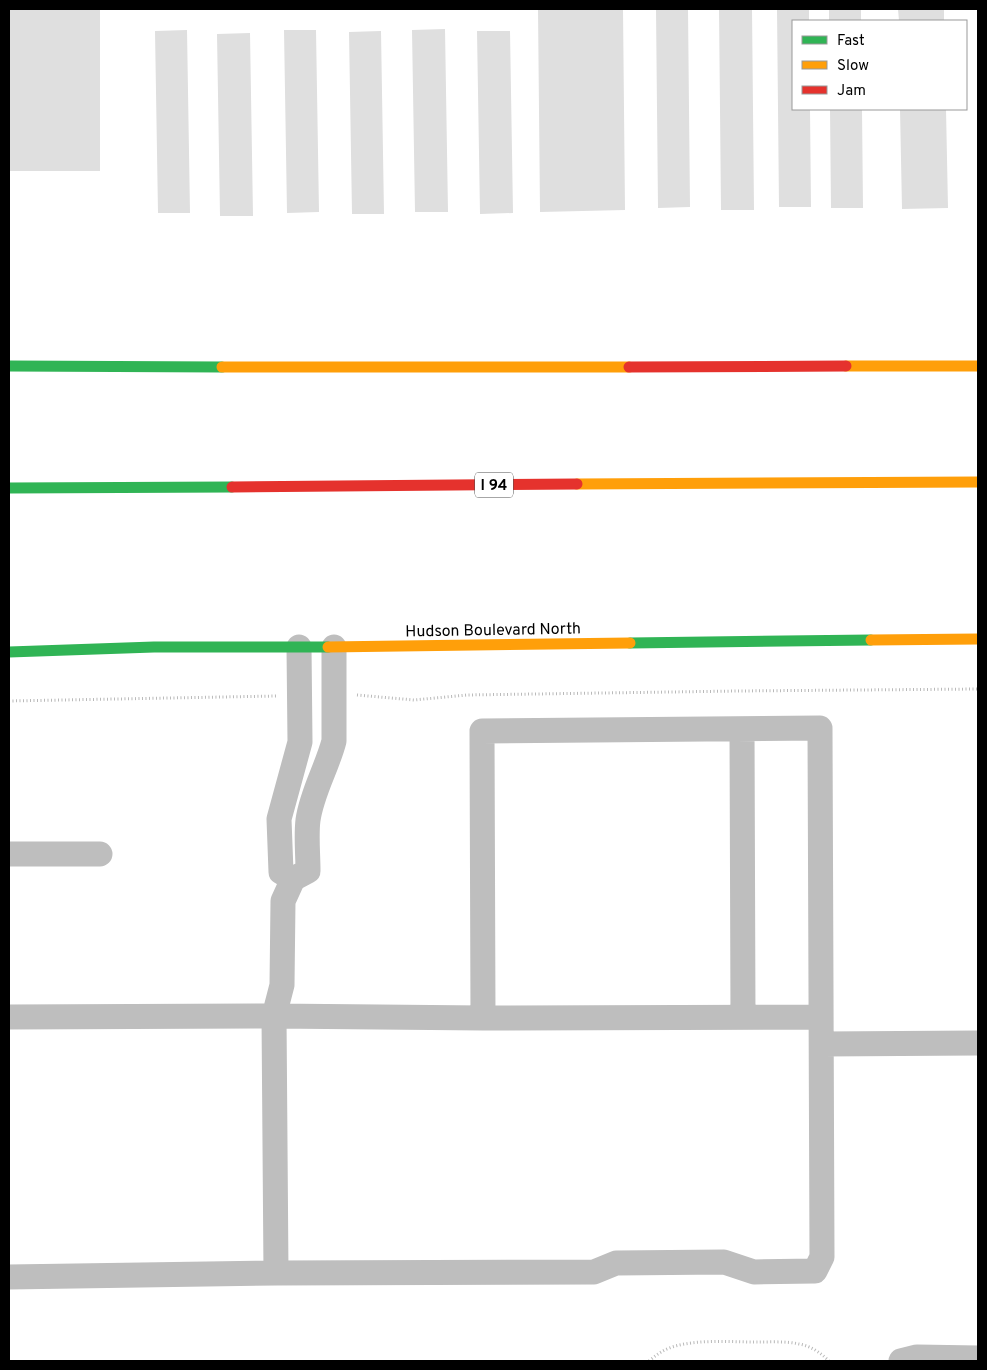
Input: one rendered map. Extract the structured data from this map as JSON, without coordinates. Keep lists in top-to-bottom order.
{
  "streets": {
    "main road": ["I 94", "Hudson Boulevard North"]
  },
  "legend": ["Fast", "Slow", "Jam"]
}
